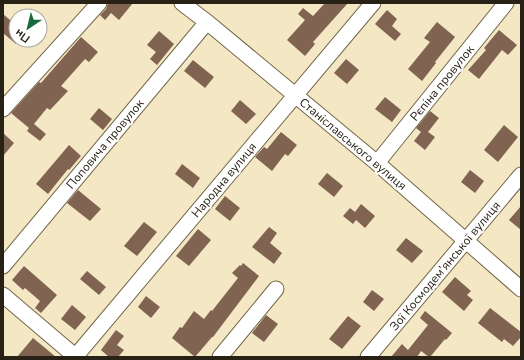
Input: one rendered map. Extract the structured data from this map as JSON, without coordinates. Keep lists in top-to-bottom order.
{
  "streets": {
    "street": [
      "Рєпіна провулок",
      "Поповича провулок",
      "Станіславського вулиця",
      "Народна вулиця",
      "Зої Космодем’янської вулиця"
    ]
  },
  "crossings": [
    ["Рєпіна провулок", "Станіславського вулиця"],
    ["Поповича провулок", "Станіславського вулиця"],
    ["Станіславського вулиця", "Народна вулиця"],
    ["Станіславського вулиця", "Зої Космодем’янської вулиця"]
  ],
  "north": "bottom left"
}
